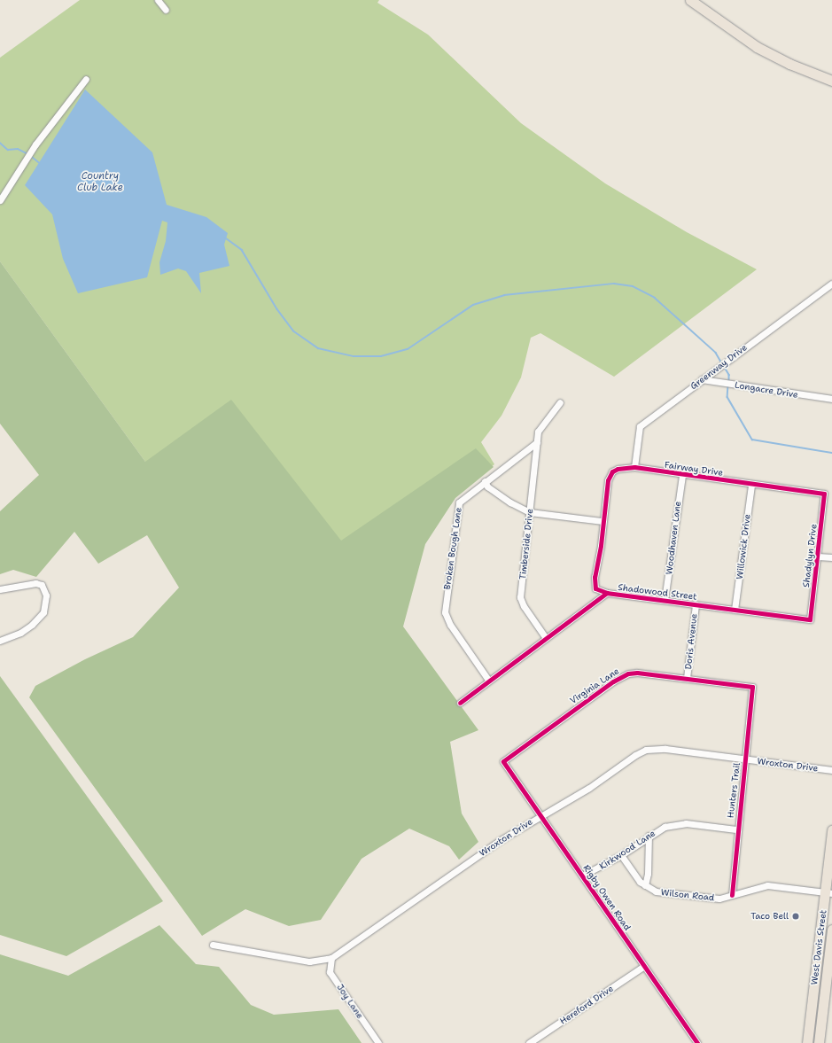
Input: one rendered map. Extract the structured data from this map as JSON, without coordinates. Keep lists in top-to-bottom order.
{
  "streets": {
    "main road": ["West Davis Street"],
    "street": [
      "Greenway Drive",
      "Longacre Drive",
      "Fairway Drive",
      "Woodhaven Lane",
      "Timberside Drive",
      "Willowick Drive",
      "Broken Bough Lane",
      "Shadylyn Drive",
      "Shadowood Street",
      "Doris Avenue",
      "Virginia Lane",
      "Wroxton Drive",
      "Hunters Trail",
      "Kirkwood Lane",
      "Wilson Road",
      "Rigby Owen Road",
      "Joy Lane",
      "Hereford Drive"
    ]
  },
  "crossings": [
    ["Greenway Drive", "Longacre Drive"],
    ["Greenway Drive", "Fairway Drive"],
    ["Fairway Drive", "Woodhaven Lane"],
    ["Fairway Drive", "Willowick Drive"],
    ["Fairway Drive", "Shadylyn Drive"],
    ["Woodhaven Lane", "Shadowood Street"],
    ["Timberside Drive", "Broken Bough Lane"],
    ["Timberside Drive", "Shadowood Street"],
    ["Willowick Drive", "Shadowood Street"],
    ["Broken Bough Lane", "Shadowood Street"],
    ["Shadylyn Drive", "Shadowood Street"],
    ["Shadowood Street", "Doris Avenue"],
    ["Doris Avenue", "Virginia Lane"],
    ["Virginia Lane", "Hunters Trail"],
    ["Virginia Lane", "Rigby Owen Road"],
    ["Wroxton Drive", "Hunters Trail"],
    ["Wroxton Drive", "Rigby Owen Road"],
    ["Wroxton Drive", "Joy Lane"],
    ["Hunters Trail", "Kirkwood Lane"],
    ["Hunters Trail", "Wilson Road"],
    ["Kirkwood Lane", "Wilson Road"],
    ["Kirkwood Lane", "Rigby Owen Road"],
    ["Wilson Road", "West Davis Street"],
    ["Rigby Owen Road", "Hereford Drive"]
  ],
  "water": ["Country Club Lake"],
  "places": ["Taco Bell"]
}
